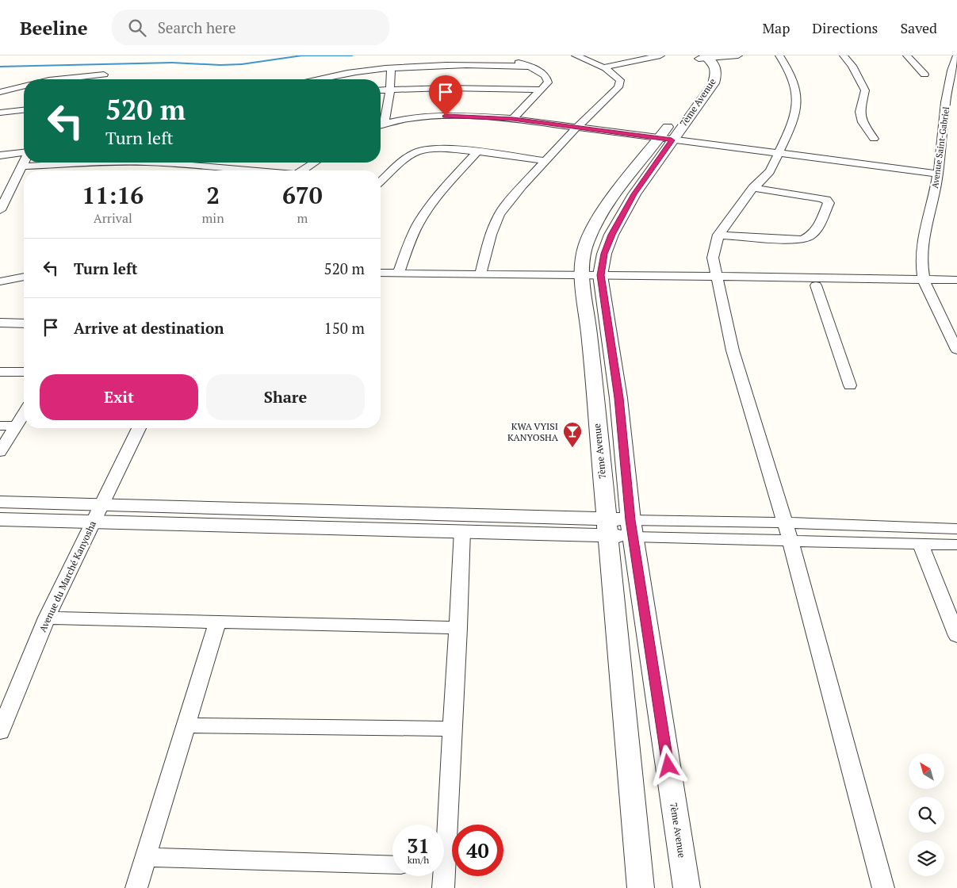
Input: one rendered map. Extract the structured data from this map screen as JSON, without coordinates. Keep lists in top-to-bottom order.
{
  "streets": {
    "street": ["7ème Avenue", "Avenue Saint-Gabriel", "Avenue du Marché Kanyosha"]
  },
  "places": {
    "bar": ["KWA VYISI KANYOSHA"]
  },
  "north": "top left",
  "page": {
    "header": "Beeline",
    "search": "Search here",
    "nav": ["Map", "Directions", "Saved"],
    "turn": ["520 m", "Turn left"],
    "eta": [
      "11:16",
      "Arrival",
      "2",
      "min",
      "670",
      "m"
    ],
    "list": [
      {
        "name": "Turn left",
        "value": "520 m"
      },
      {
        "name": "Arrive at destination",
        "value": "150 m"
      }
    ],
    "buttons": ["Exit", "Share"],
    "speed": "31 km/h",
    "limit": "40"
  }
}
